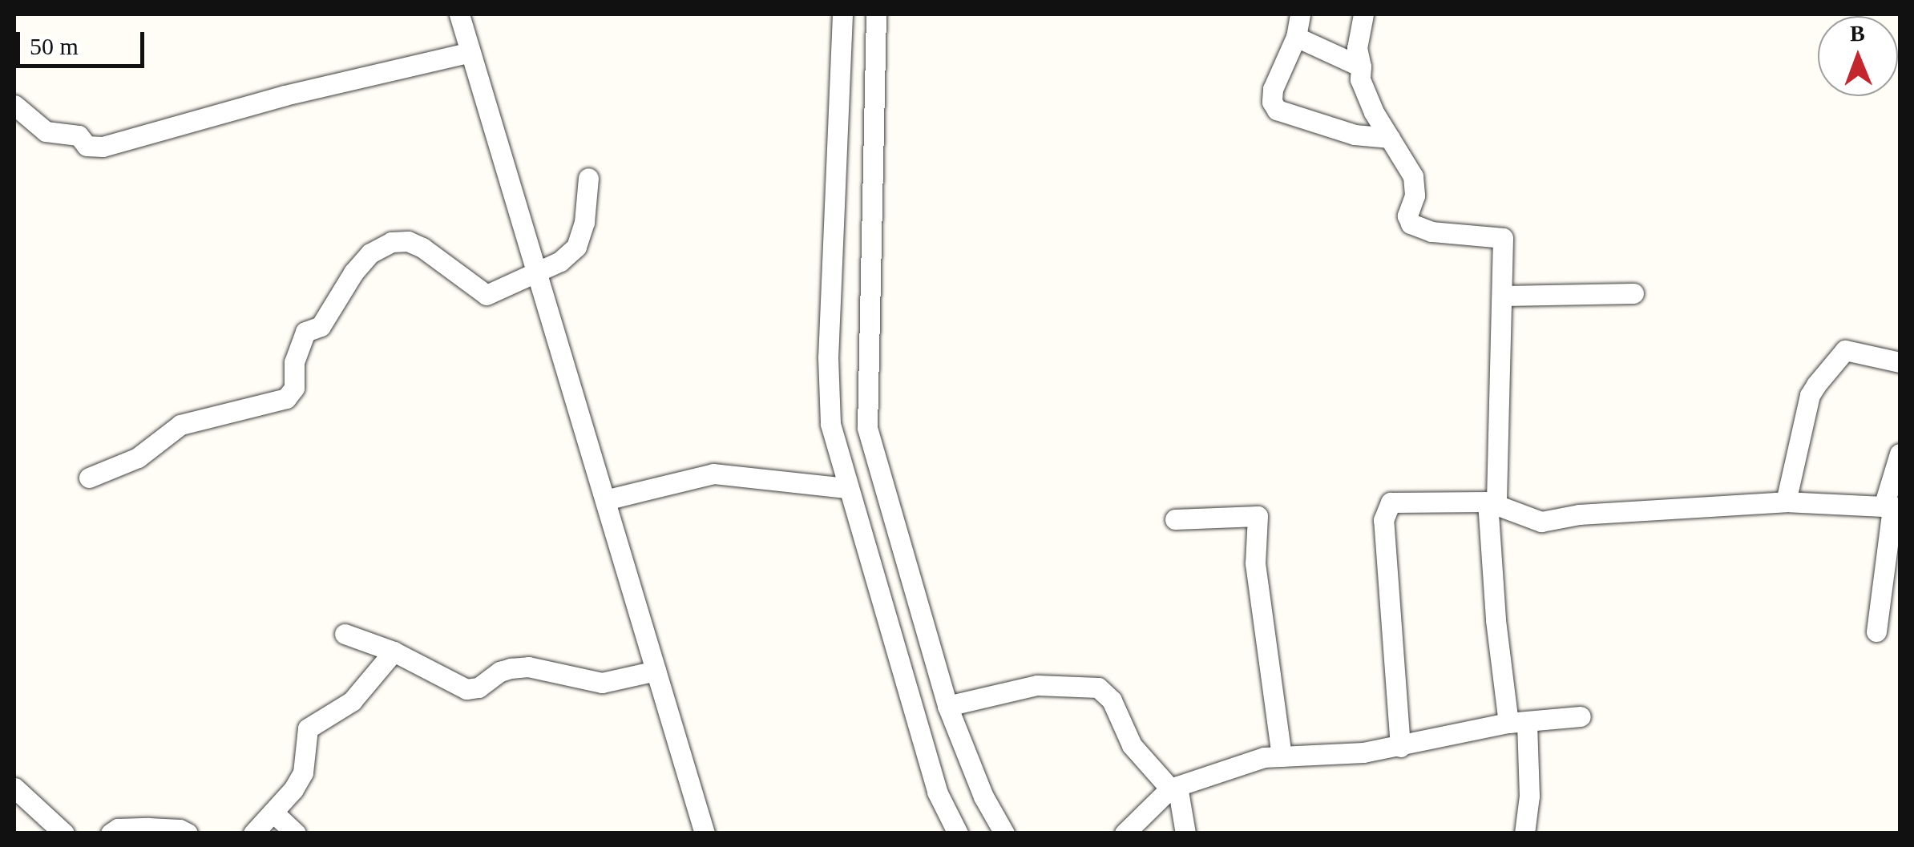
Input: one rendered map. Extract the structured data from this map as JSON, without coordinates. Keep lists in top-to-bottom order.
{
  "scale_bar": "50 m",
  "north": "top"
}
